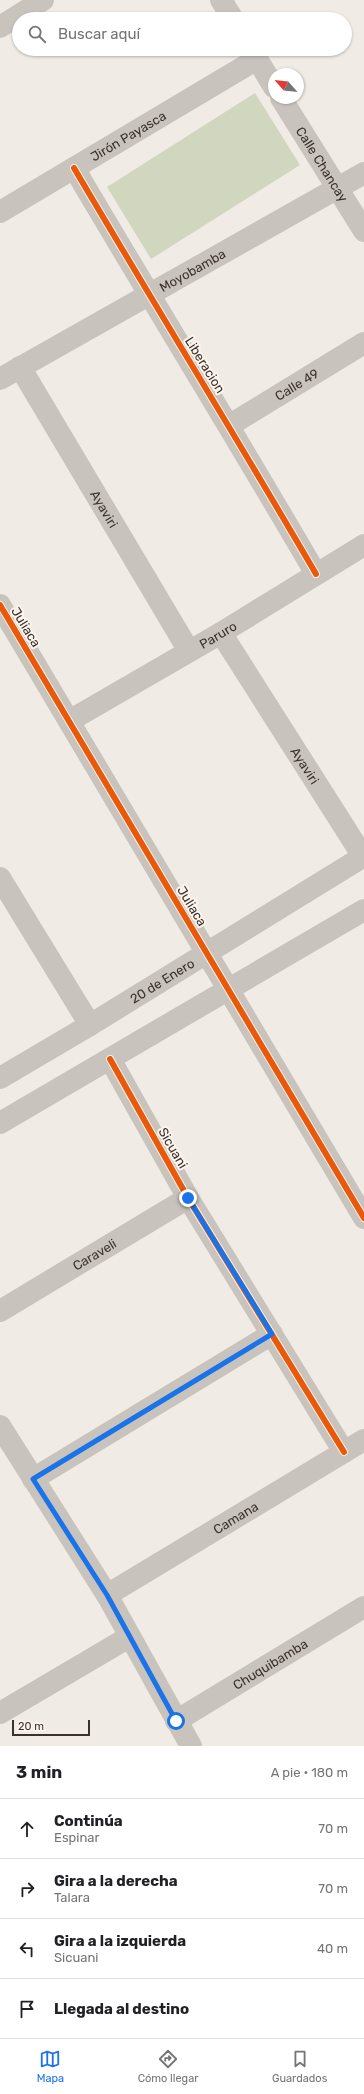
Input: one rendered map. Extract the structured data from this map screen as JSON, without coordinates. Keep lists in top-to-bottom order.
{
  "streets": {
    "street": [
      "Jirón Payasca",
      "Calle Chancay",
      "Moyobamba",
      "Liberacion",
      "Calle 49",
      "Ayaviri",
      "Juliaca",
      "Paruro",
      "20 de Enero",
      "Sicuani",
      "Caraveli",
      "Camana",
      "Chuquibamba"
    ]
  },
  "crossings": [
    ["Jirón Payasca", "Liberacion"],
    ["Calle Chancay", "Moyobamba"],
    ["Moyobamba", "Liberacion"],
    ["Moyobamba", "Ayaviri"],
    ["Liberacion", "Calle 49"],
    ["Liberacion", "Paruro"],
    ["Ayaviri", "Paruro"],
    ["Ayaviri", "20 de Enero"],
    ["Juliaca", "Paruro"],
    ["Juliaca", "20 de Enero"],
    ["Sicuani", "Caraveli"],
    ["Sicuani", "Camana"]
  ],
  "scale_bar": "20 m",
  "north": "top left",
  "page": {
    "search": "Buscar aquí",
    "scale": "20 m",
    "heading": ["3 min", "A pie · 180 m"],
    "list": [
      ["Continúa", "Espinar", "70 m"],
      ["Gira a la derecha", "Talara", "70 m"],
      ["Gira a la izquierda", "Sicuani", "40 m"],
      "Llegada al destino"
    ],
    "nav": ["Mapa", "Cómo llegar", "Guardados"]
  }
}
